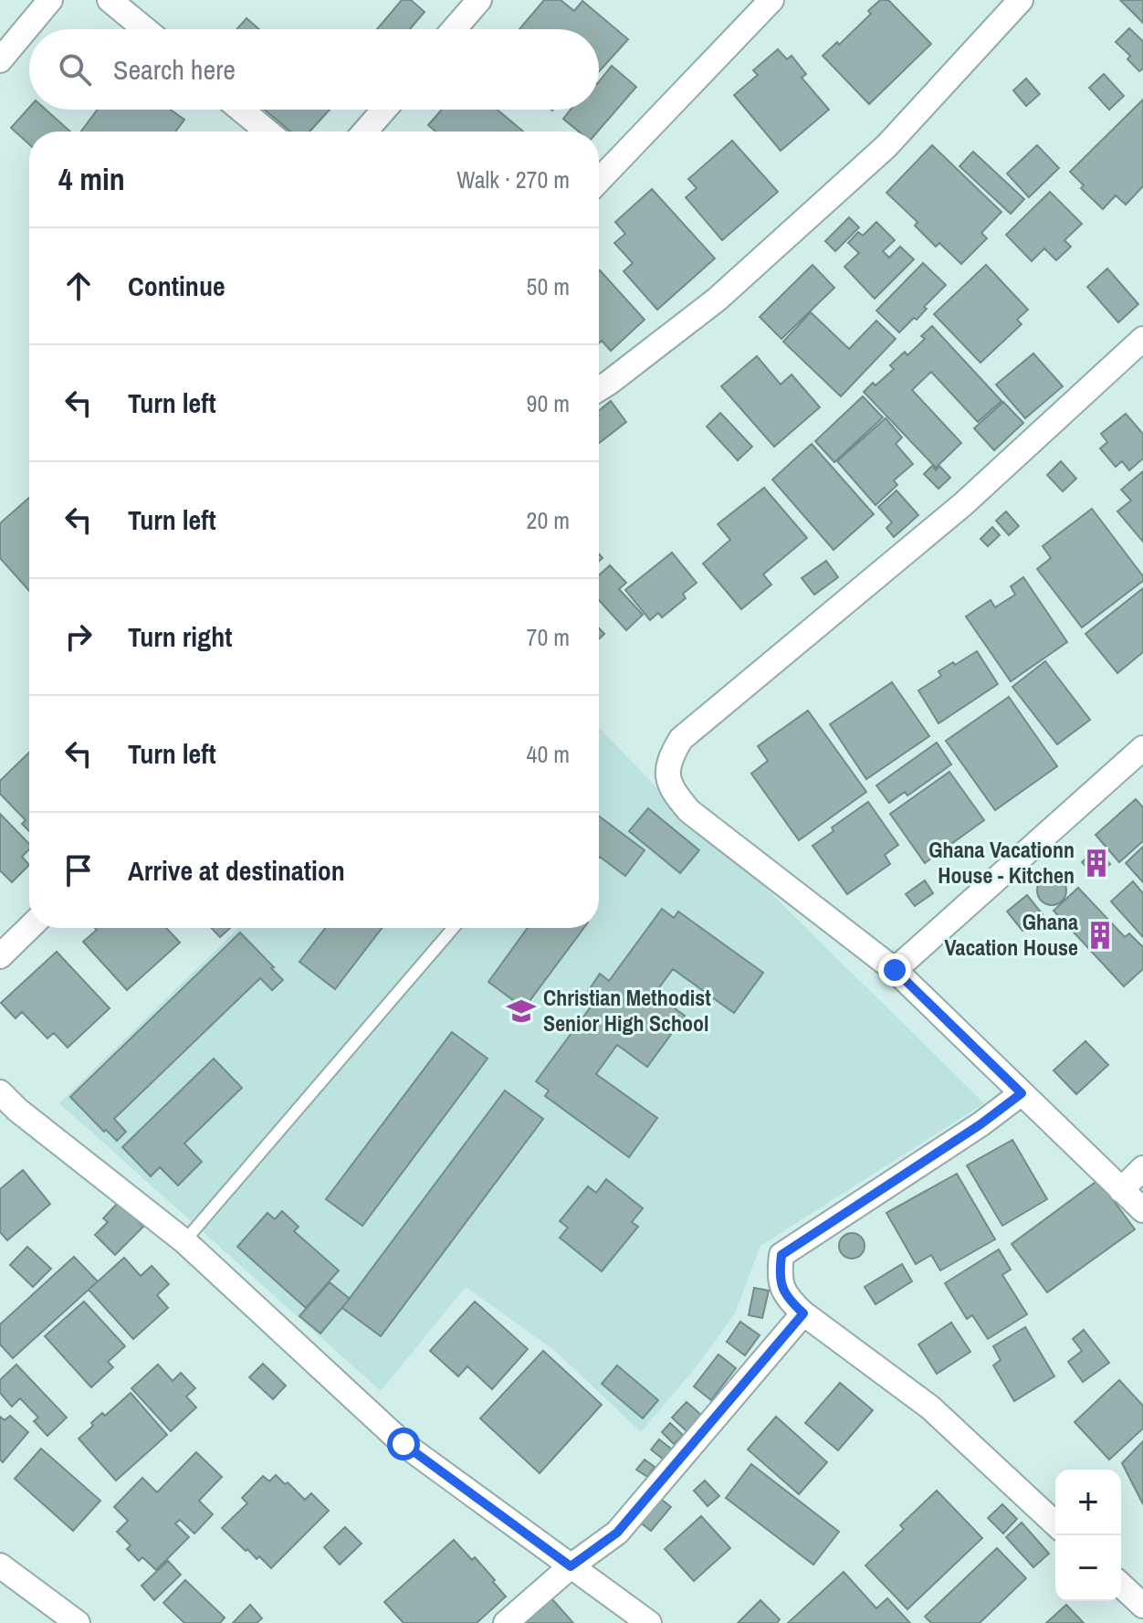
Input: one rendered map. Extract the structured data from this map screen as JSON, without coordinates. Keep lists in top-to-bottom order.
{
  "places": {
    "building": ["Ghana Vacationn House - Kitchen", "Ghana Vacation House"],
    "school or university": ["Christian Methodist Senior High School"]
  },
  "page": {
    "search": "Search here",
    "heading": ["4 min", "Walk · 270 m"],
    "list": [
      ["Continue", "50 m"],
      ["Turn left", "90 m"],
      ["Turn left", "20 m"],
      ["Turn right", "70 m"],
      ["Turn left", "40 m"],
      "Arrive at destination"
    ],
    "map_buttons": ["+", "−"]
  }
}
